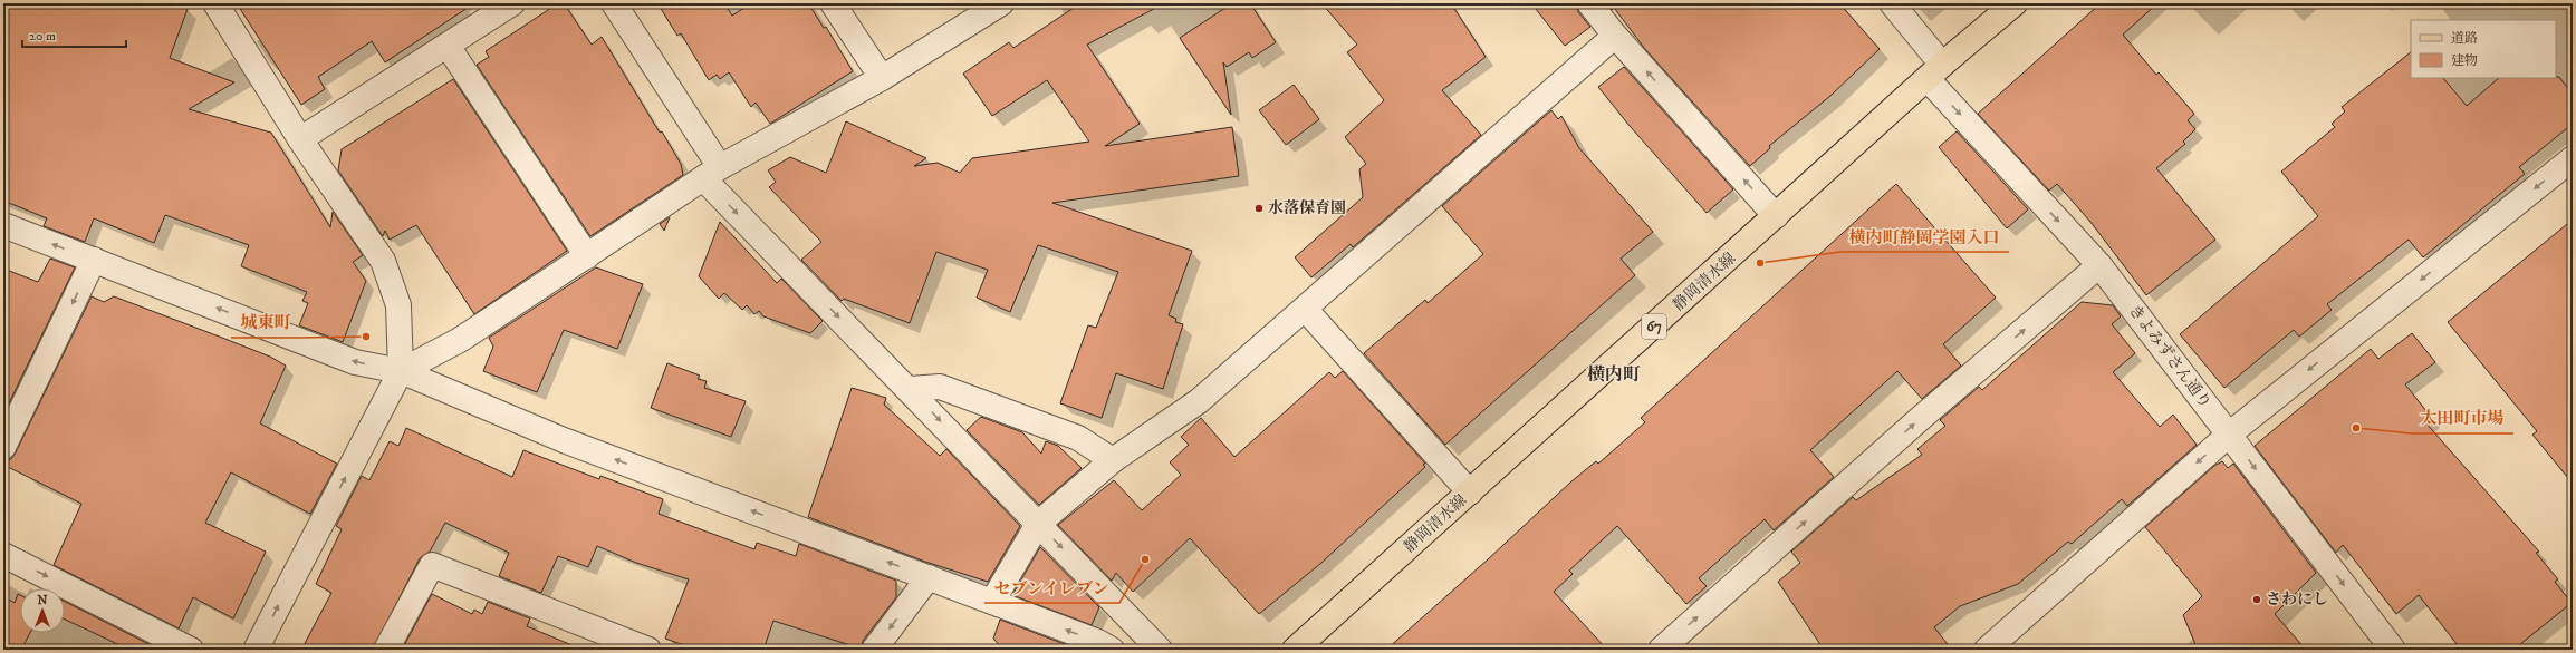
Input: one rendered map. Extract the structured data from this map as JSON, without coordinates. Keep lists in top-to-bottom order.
{
  "streets": {
    "main road": ["静岡清水線", "67"],
    "street": ["きよみずさん通り"]
  },
  "crossings": [
    ["静岡清水線", "きよみずさん通り"]
  ],
  "one_way": ["きよみずさん通り"],
  "districts": ["横内町"],
  "places": [
    "水落保育園",
    "横内町静岡学園入口",
    "城東町",
    "太田町市場",
    "セブンイレブン",
    "さわにし"
  ],
  "legend": ["道路", "建物"],
  "scale_bar": "20 m",
  "north": "top"
}
